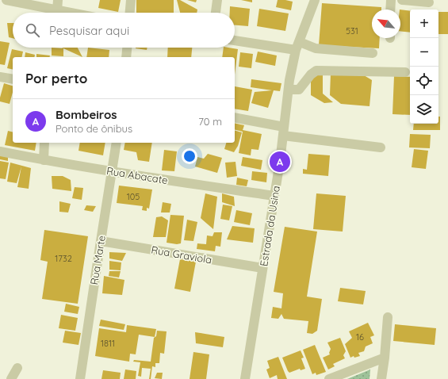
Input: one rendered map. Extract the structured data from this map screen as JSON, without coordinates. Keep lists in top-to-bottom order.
{
  "streets": {
    "street": [
      "Rua Abacate",
      "Estrada da Usina",
      "Rua Graviola",
      "Rua Marte"
    ]
  },
  "crossings": [
    ["Rua Abacate", "Estrada da Usina"],
    ["Rua Abacate", "Rua Marte"],
    ["Estrada da Usina", "Rua Graviola"],
    ["Rua Graviola", "Rua Marte"]
  ],
  "house_numbers": [
    "531",
    "105",
    "1732",
    "16",
    "1811"
  ],
  "north": "top left",
  "page": {
    "map_buttons": ["+", "−"],
    "search": "Pesquisar aqui",
    "heading": "Por perto",
    "list": [
      {
        "mark": "A",
        "name": "Bombeiros",
        "note": "Ponto de ônibus",
        "value": "70 m"
      }
    ],
    "pins": "A"
  }
}
